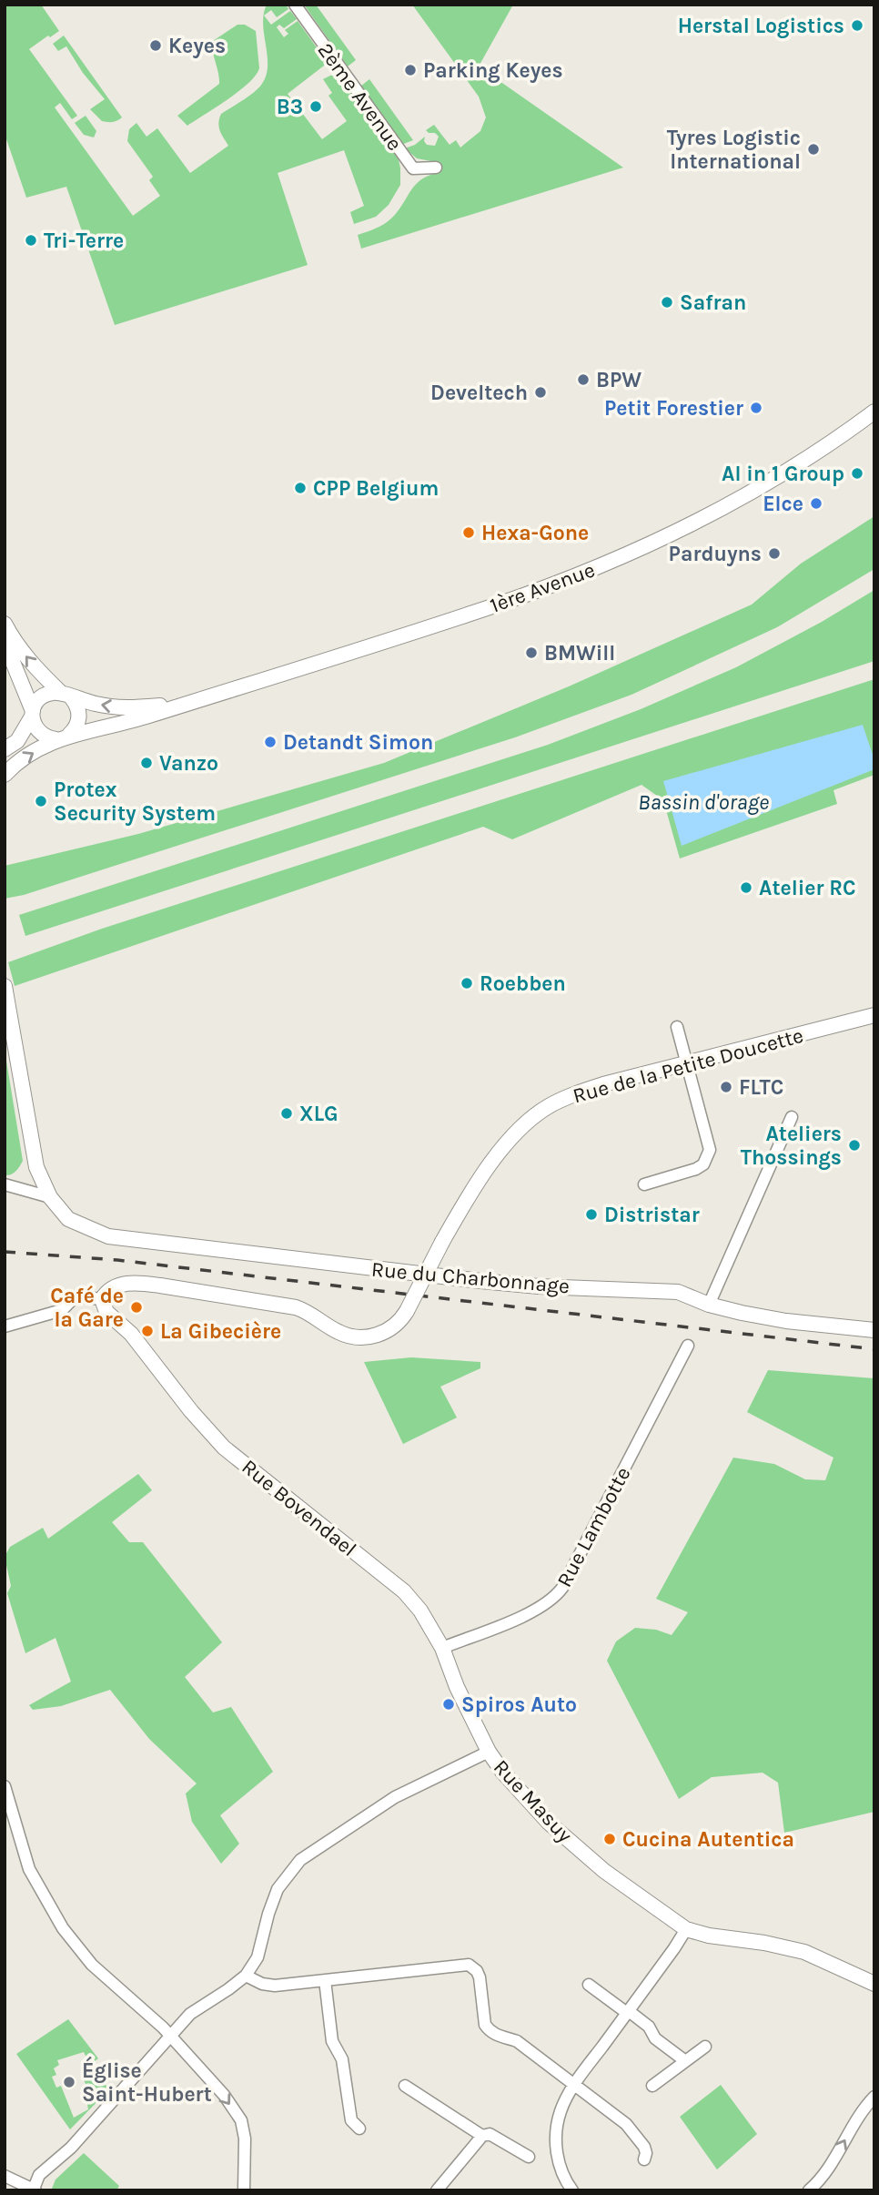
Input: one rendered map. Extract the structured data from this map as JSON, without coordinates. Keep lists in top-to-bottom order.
{
  "streets": {
    "street": [
      "2ème Avenue",
      "1ère Avenue",
      "Rue de la Petite Doucette",
      "Rue du Charbonnage",
      "Rue Bovendael",
      "Rue Lambotte",
      "Rue Masuy"
    ]
  },
  "crossings": [
    ["Rue de la Petite Doucette", "Rue Bovendael"],
    ["Rue Bovendael", "Rue Lambotte"],
    ["Rue Bovendael", "Rue Masuy"]
  ],
  "water": ["Bassin d'orage"],
  "places": [
    "Herstal Logistics",
    "Keyes",
    "Parking Keyes",
    "B3",
    "Tyres Logistic International",
    "Tri-Terre",
    "Safran",
    "BPW",
    "Develtech",
    "Petit Forestier",
    "Al in 1 Group",
    "CPP Belgium",
    "Elce",
    "Hexa-Gone",
    "Parduyns",
    "BMWill",
    "Detandt Simon",
    "Vanzo",
    "Protex Security System",
    "Atelier RC",
    "Roebben",
    "FLTC",
    "XLG",
    "Ateliers Thossings",
    "Distristar",
    "Café de la Gare",
    "La Gibecière",
    "Spiros Auto",
    "Cucina Autentica",
    "Église Saint-Hubert"
  ]
}
